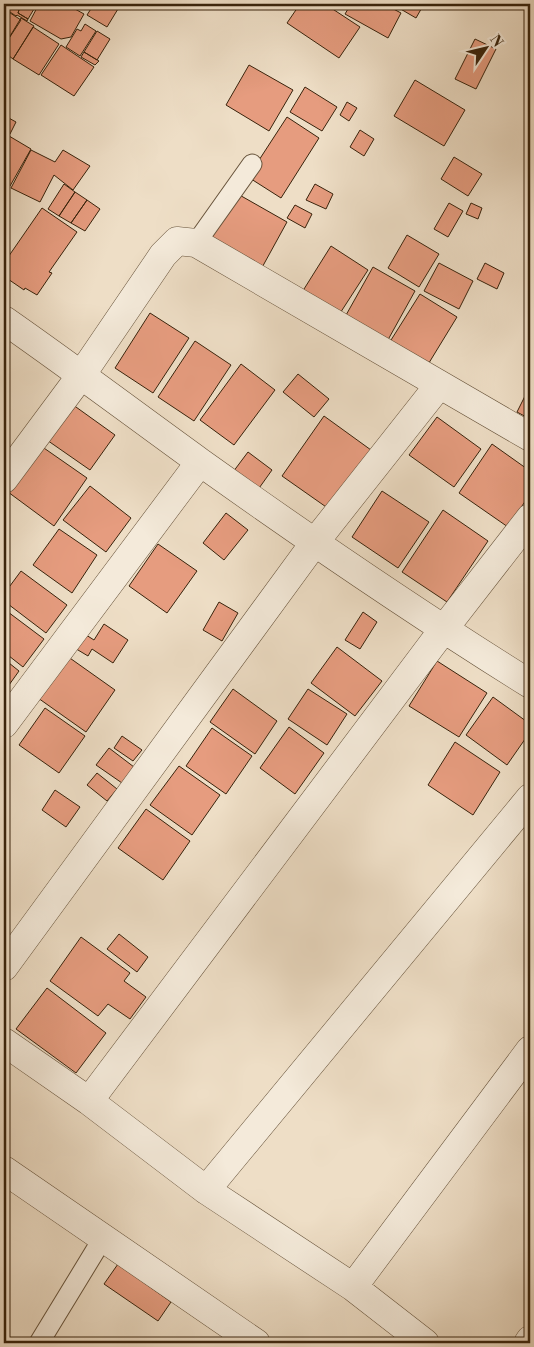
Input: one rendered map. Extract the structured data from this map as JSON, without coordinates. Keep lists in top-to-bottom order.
{
  "north": "top right"
}
